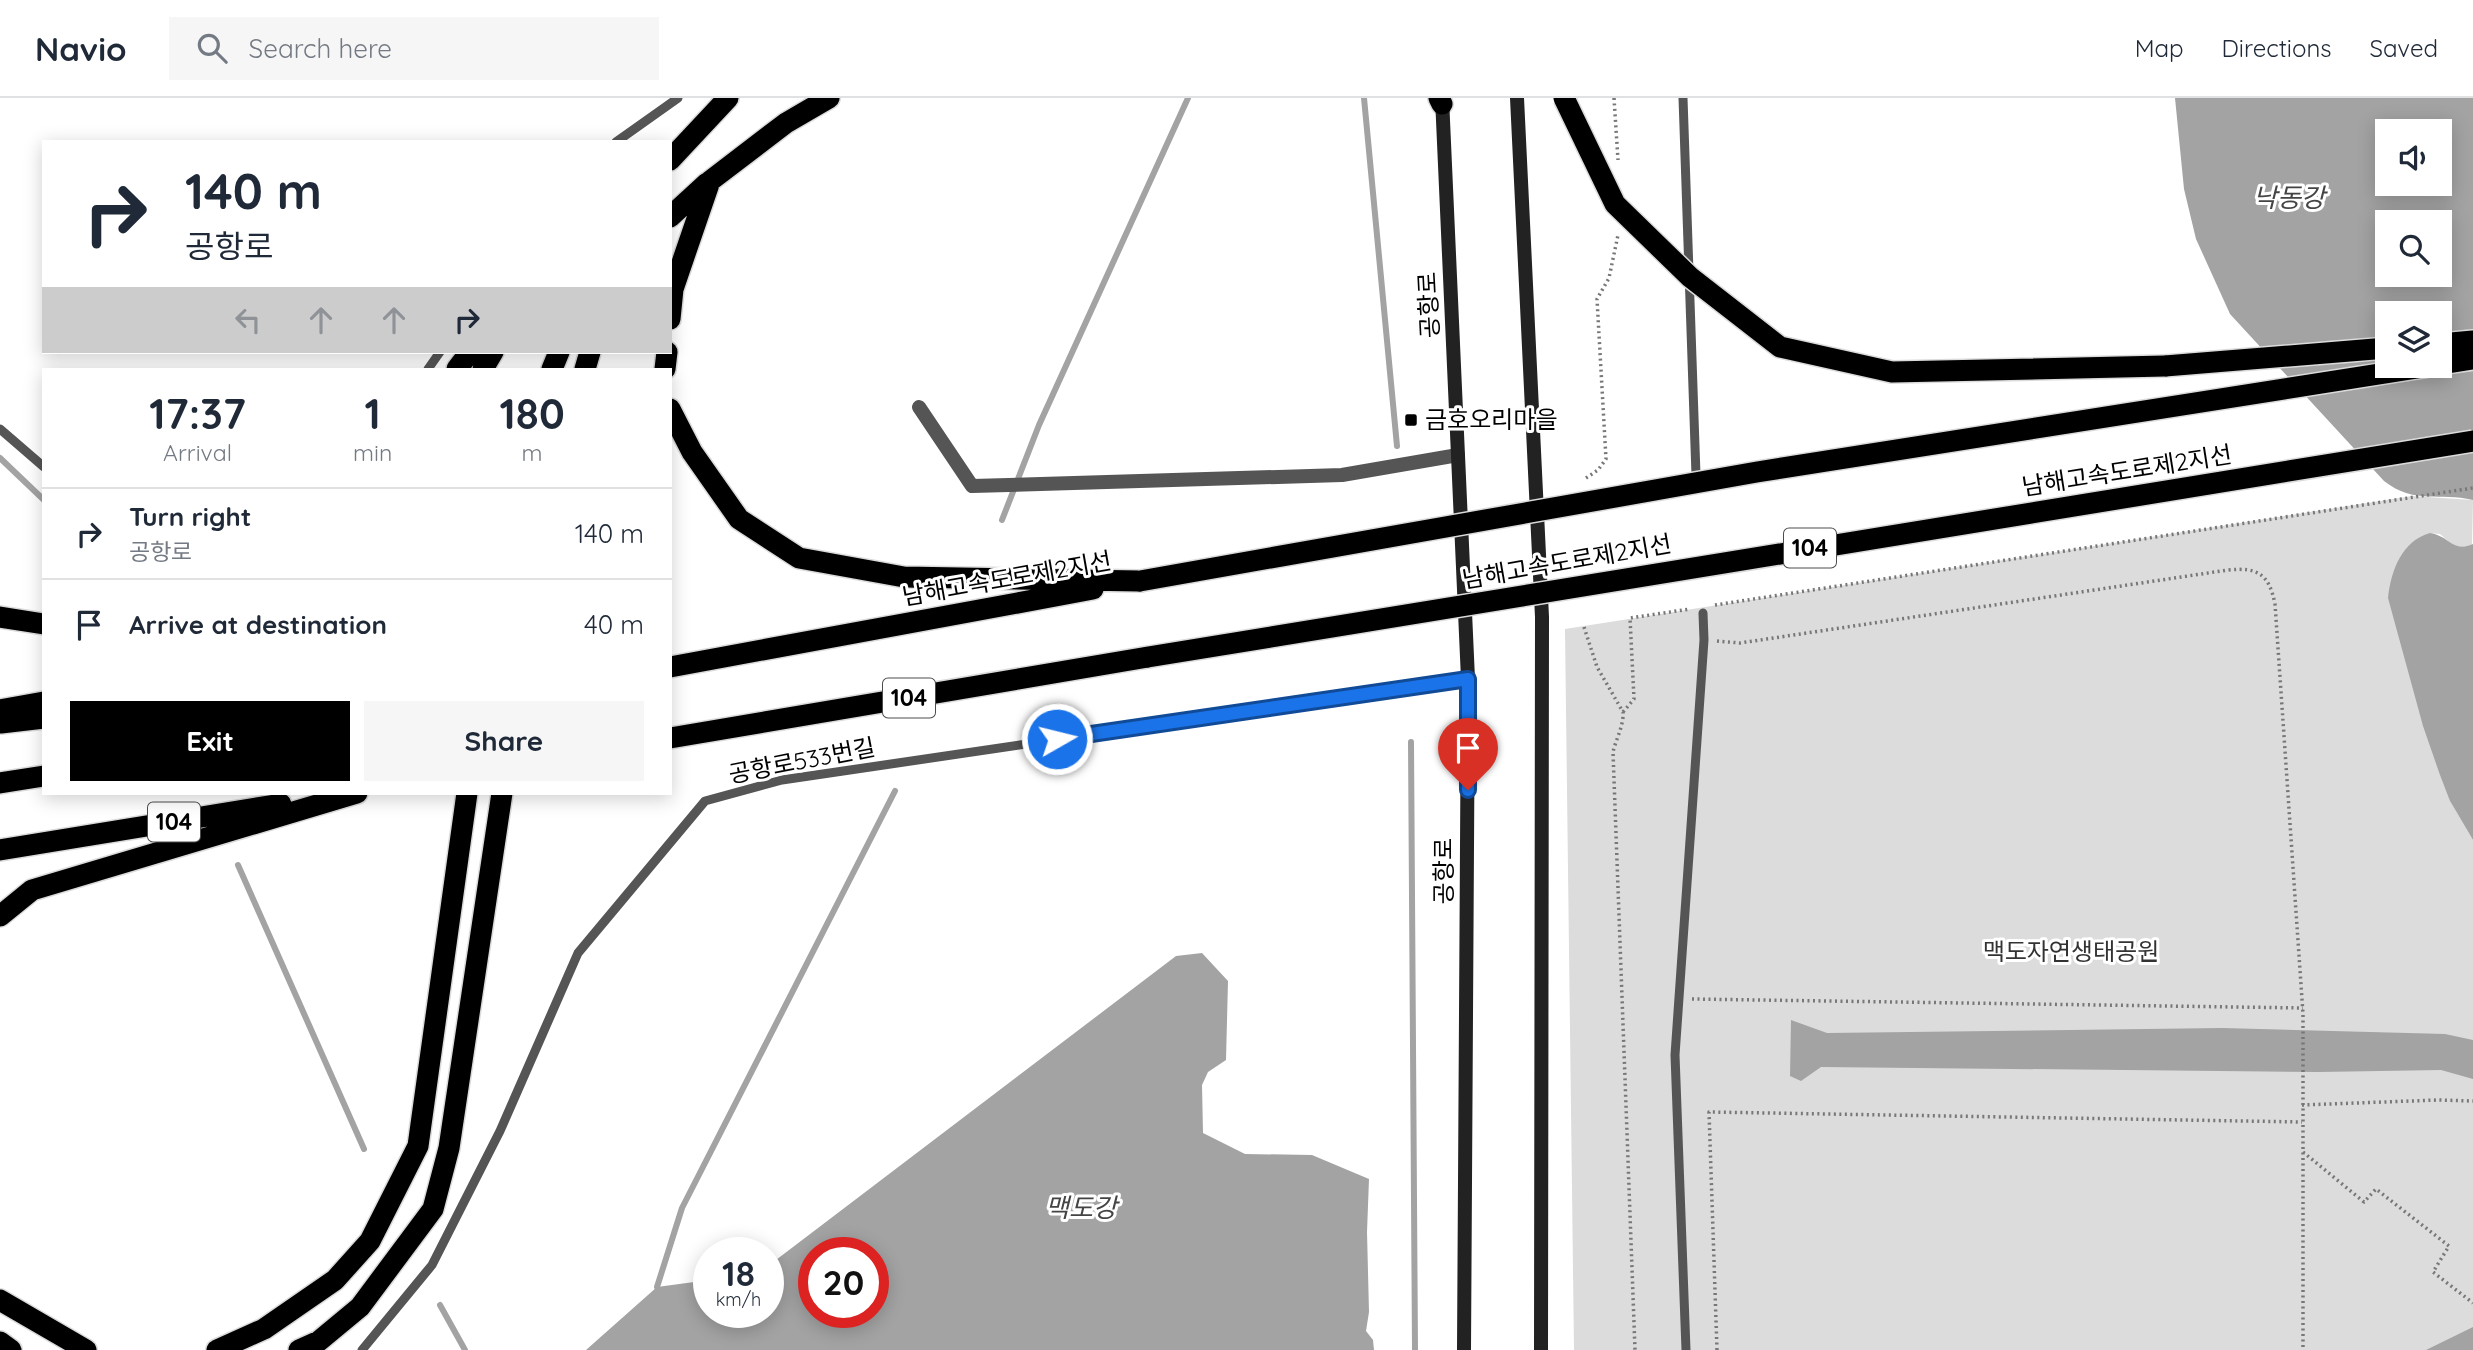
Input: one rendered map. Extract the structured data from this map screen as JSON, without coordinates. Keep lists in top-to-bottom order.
{
  "streets": {
    "highway": ["남해고속도로제2지선", "104"],
    "main road": ["공항로"],
    "lane": ["공항로533번길"]
  },
  "crossings": [
    ["공항로", "공항로533번길"]
  ],
  "water": ["낙동강", "맥도강"],
  "parks": ["맥도자연생태공원"],
  "places": {
    "transit": ["금호오리마을"]
  },
  "page": {
    "header": "Navio",
    "search": "Search here",
    "nav": ["Map", "Directions", "Saved"],
    "turn": ["140 m", "공항로"],
    "eta": [
      "17:37",
      "Arrival",
      "1",
      "min",
      "180",
      "m"
    ],
    "list": [
      {
        "name": "Turn right",
        "note": "공항로",
        "value": "140 m"
      },
      {
        "name": "Arrive at destination",
        "value": "40 m"
      }
    ],
    "buttons": ["Exit", "Share"],
    "speed": "18 km/h",
    "limit": "20"
  }
}
